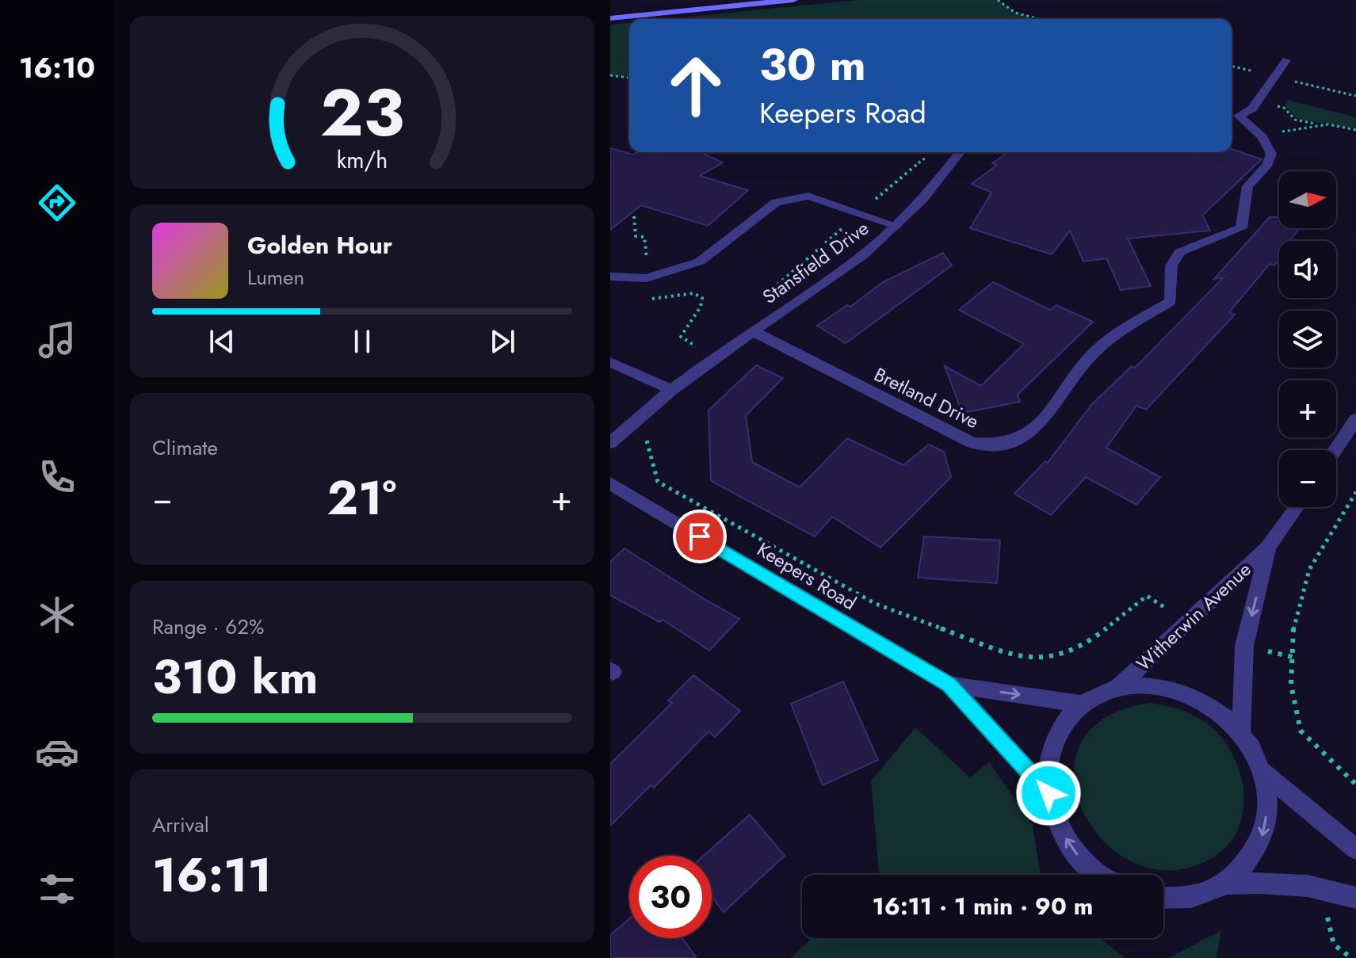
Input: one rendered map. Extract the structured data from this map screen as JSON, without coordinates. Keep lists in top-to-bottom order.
{
  "streets": {
    "street": [
      "Stansfield Drive",
      "Bretland Drive",
      "Keepers Road",
      "Witherwin Avenue"
    ]
  },
  "crossings": [
    ["Stansfield Drive", "Bretland Drive"]
  ],
  "north": "right",
  "page": {
    "tabs": "16:10",
    "turn": ["30 m", "Keepers Road"],
    "map_buttons": ["+", "−"],
    "song": ["Golden Hour", "Lumen"],
    "tile": [
      "Climate",
      ["Range · 62%", "310 km"],
      ["Arrival", "16:11"]
    ],
    "heat": ["−", "21°", "+"],
    "limit": "30",
    "trip": "16:11 · 1 min · 90 m",
    "gauge": ["23", "km/h"]
  }
}
